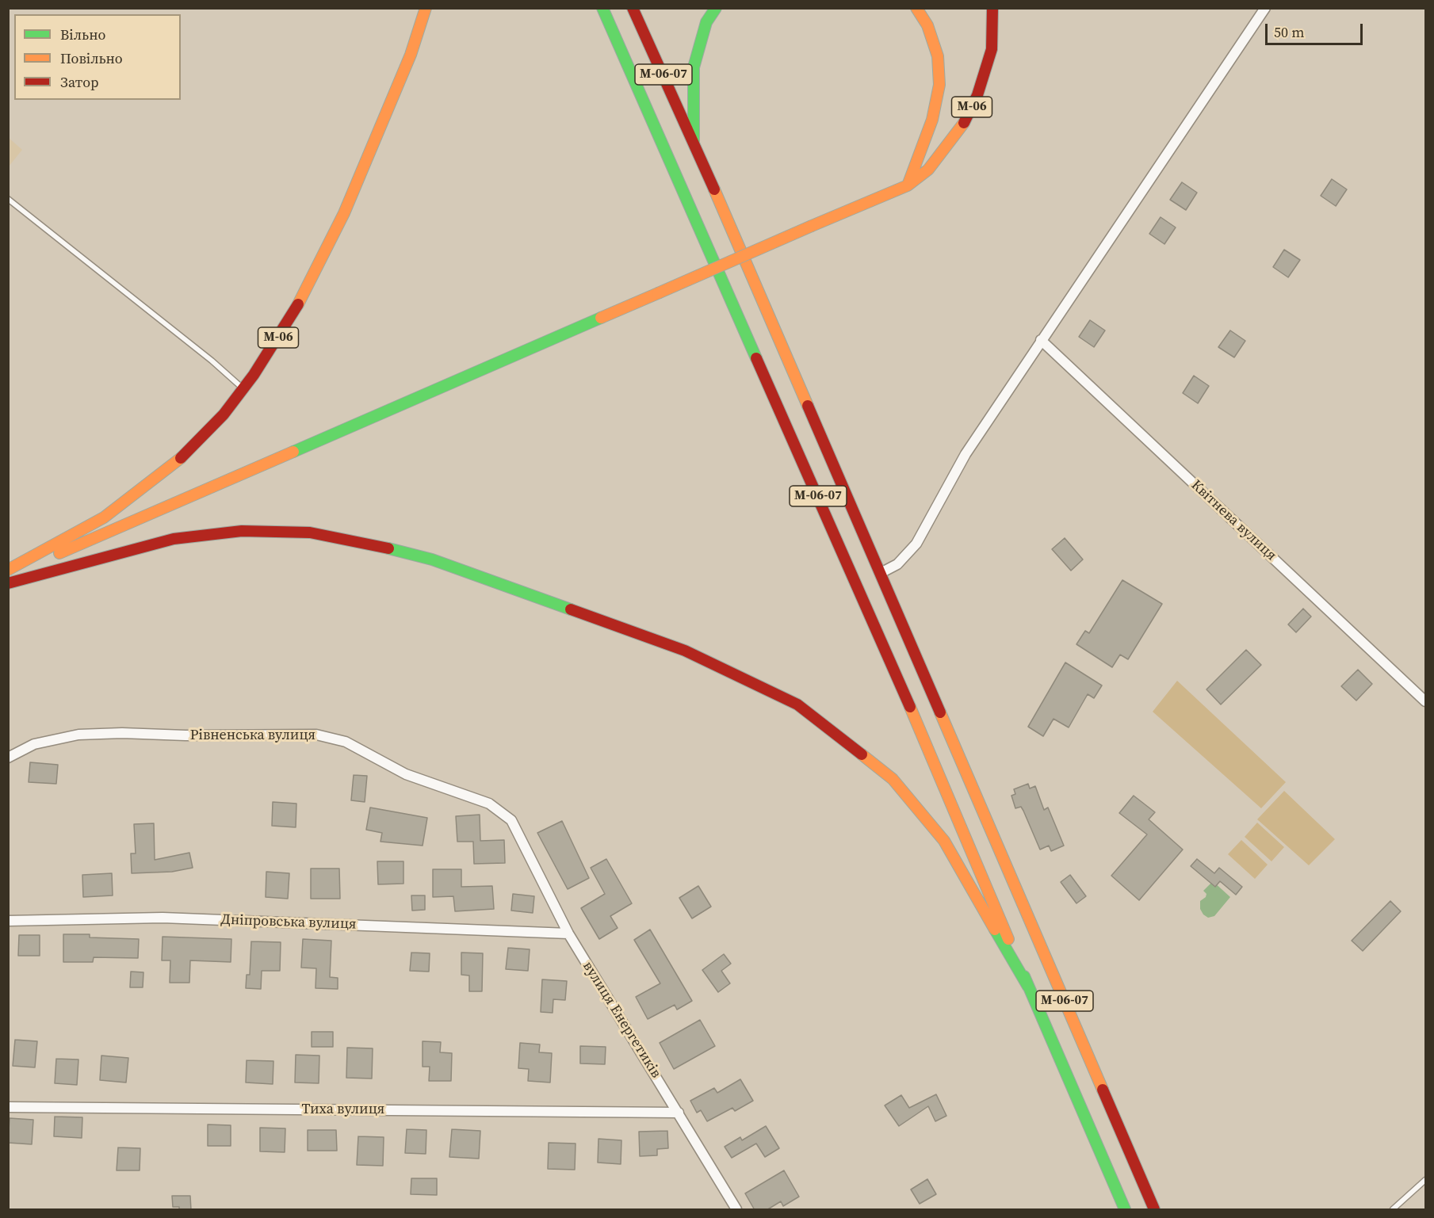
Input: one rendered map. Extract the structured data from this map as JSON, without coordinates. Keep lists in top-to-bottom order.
{
  "streets": {
    "main road": ["М-06-07", "М-06"],
    "street": [
      "Квітнева вулиця",
      "Рівненська вулиця",
      "Дніпровська вулиця",
      "вулиця Енергетиків",
      "Тиха вулиця"
    ]
  },
  "crossings": [
    ["Рівненська вулиця", "вулиця Енергетиків"],
    ["Дніпровська вулиця", "вулиця Енергетиків"],
    ["вулиця Енергетиків", "Тиха вулиця"]
  ],
  "legend": ["Вільно", "Повільно", "Затор"],
  "scale_bar": "50 m"
}
